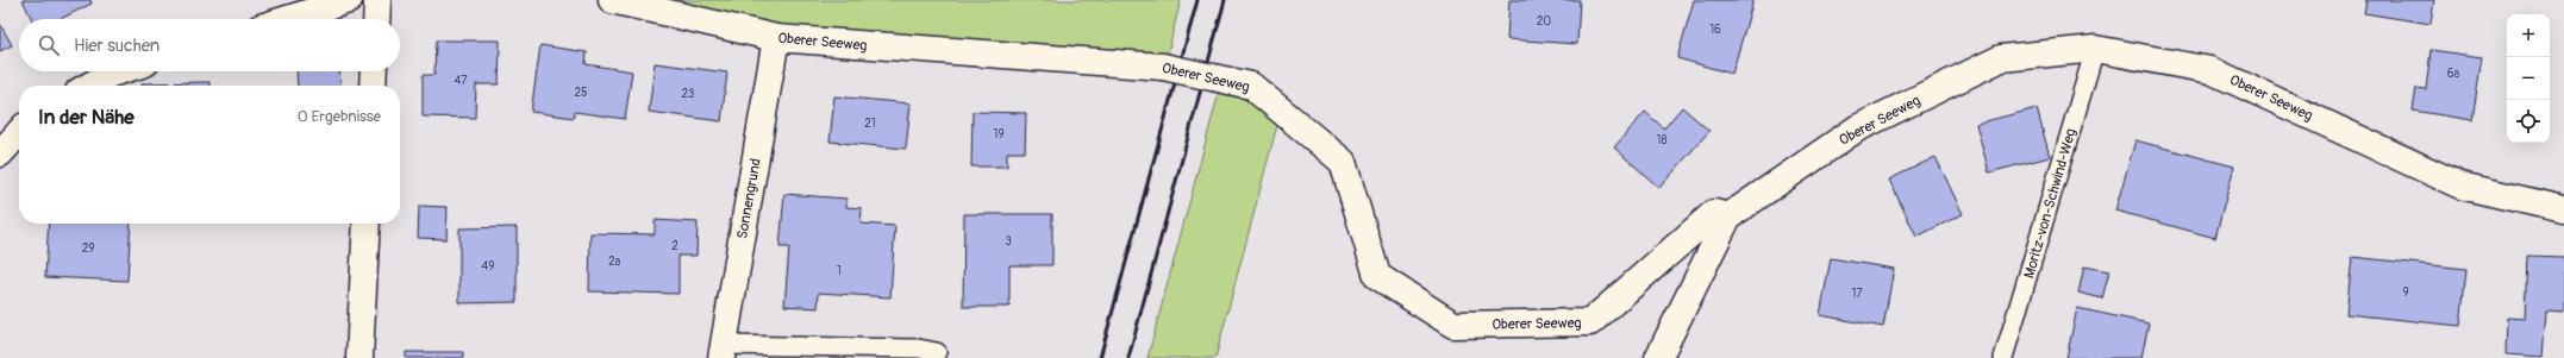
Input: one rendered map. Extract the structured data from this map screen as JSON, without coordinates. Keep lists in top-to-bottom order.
{
  "streets": {
    "street": ["Oberer Seeweg", "Sonnengrund"],
    "lane": ["Moritz-von-Schwind-Weg"]
  },
  "crossings": [
    ["Oberer Seeweg", "Sonnengrund"],
    ["Oberer Seeweg", "Moritz-von-Schwind-Weg"]
  ],
  "house_numbers": [
    "20",
    "16",
    "6a",
    "47",
    "25",
    "23",
    "21",
    "19",
    "18",
    "3",
    "2",
    "29",
    "2a",
    "49",
    "1",
    "9",
    "17"
  ],
  "page": {
    "map_buttons": ["+", "−"],
    "search": "Hier suchen",
    "heading": ["In der Nähe", "0 Ergebnisse"]
  }
}
